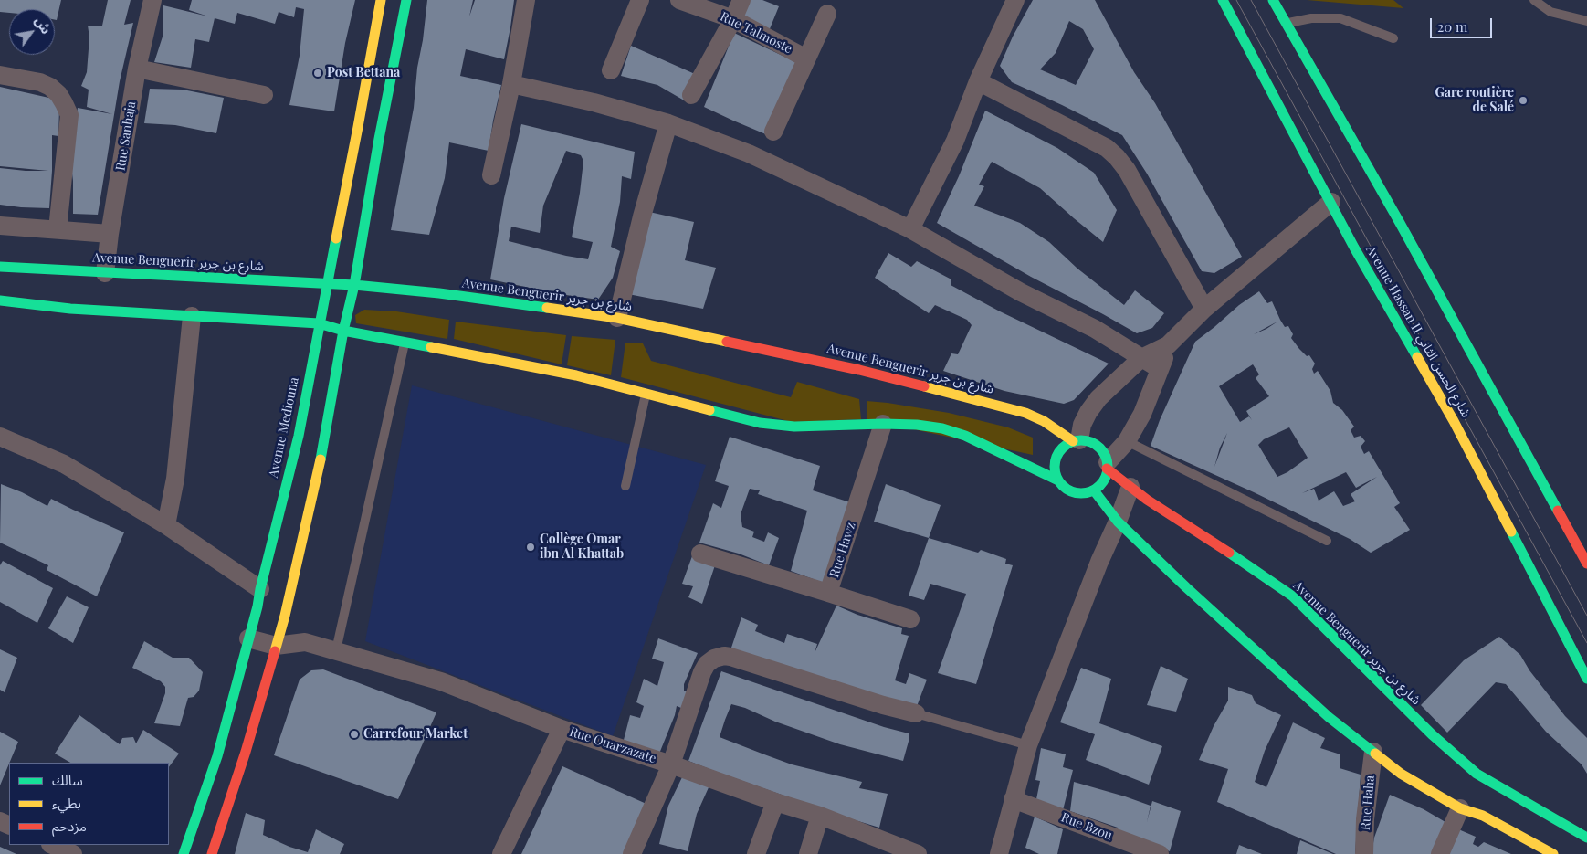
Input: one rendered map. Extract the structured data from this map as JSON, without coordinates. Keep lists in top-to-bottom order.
{
  "streets": {
    "main road": ["Avenue Benguerir شارع بن جرير", "Avenue Hassan II شارع الحسن الثاني", "Avenue Mediouna"],
    "street": [
      "Rue Talmoste",
      "Rue Sanhaja",
      "Rue Hawz",
      "Rue Ouarzazate",
      "Rue Haha",
      "Rue Bzou"
    ]
  },
  "crossings": [
    ["Rue Sanhaja", "Avenue Benguerir شارع بن جرير"],
    ["Avenue Benguerir شارع بن جرير", "Avenue Mediouna"],
    ["Avenue Mediouna", "Rue Ouarzazate"]
  ],
  "places": [
    "Post Bettana",
    "Gare routière de Salé",
    "Collège Omar ibn Al Khattab",
    "Carrefour Market"
  ],
  "legend": ["سالك", "بطيء", "مزدحم"],
  "scale_bar": "20 m",
  "north": "top right"
}
